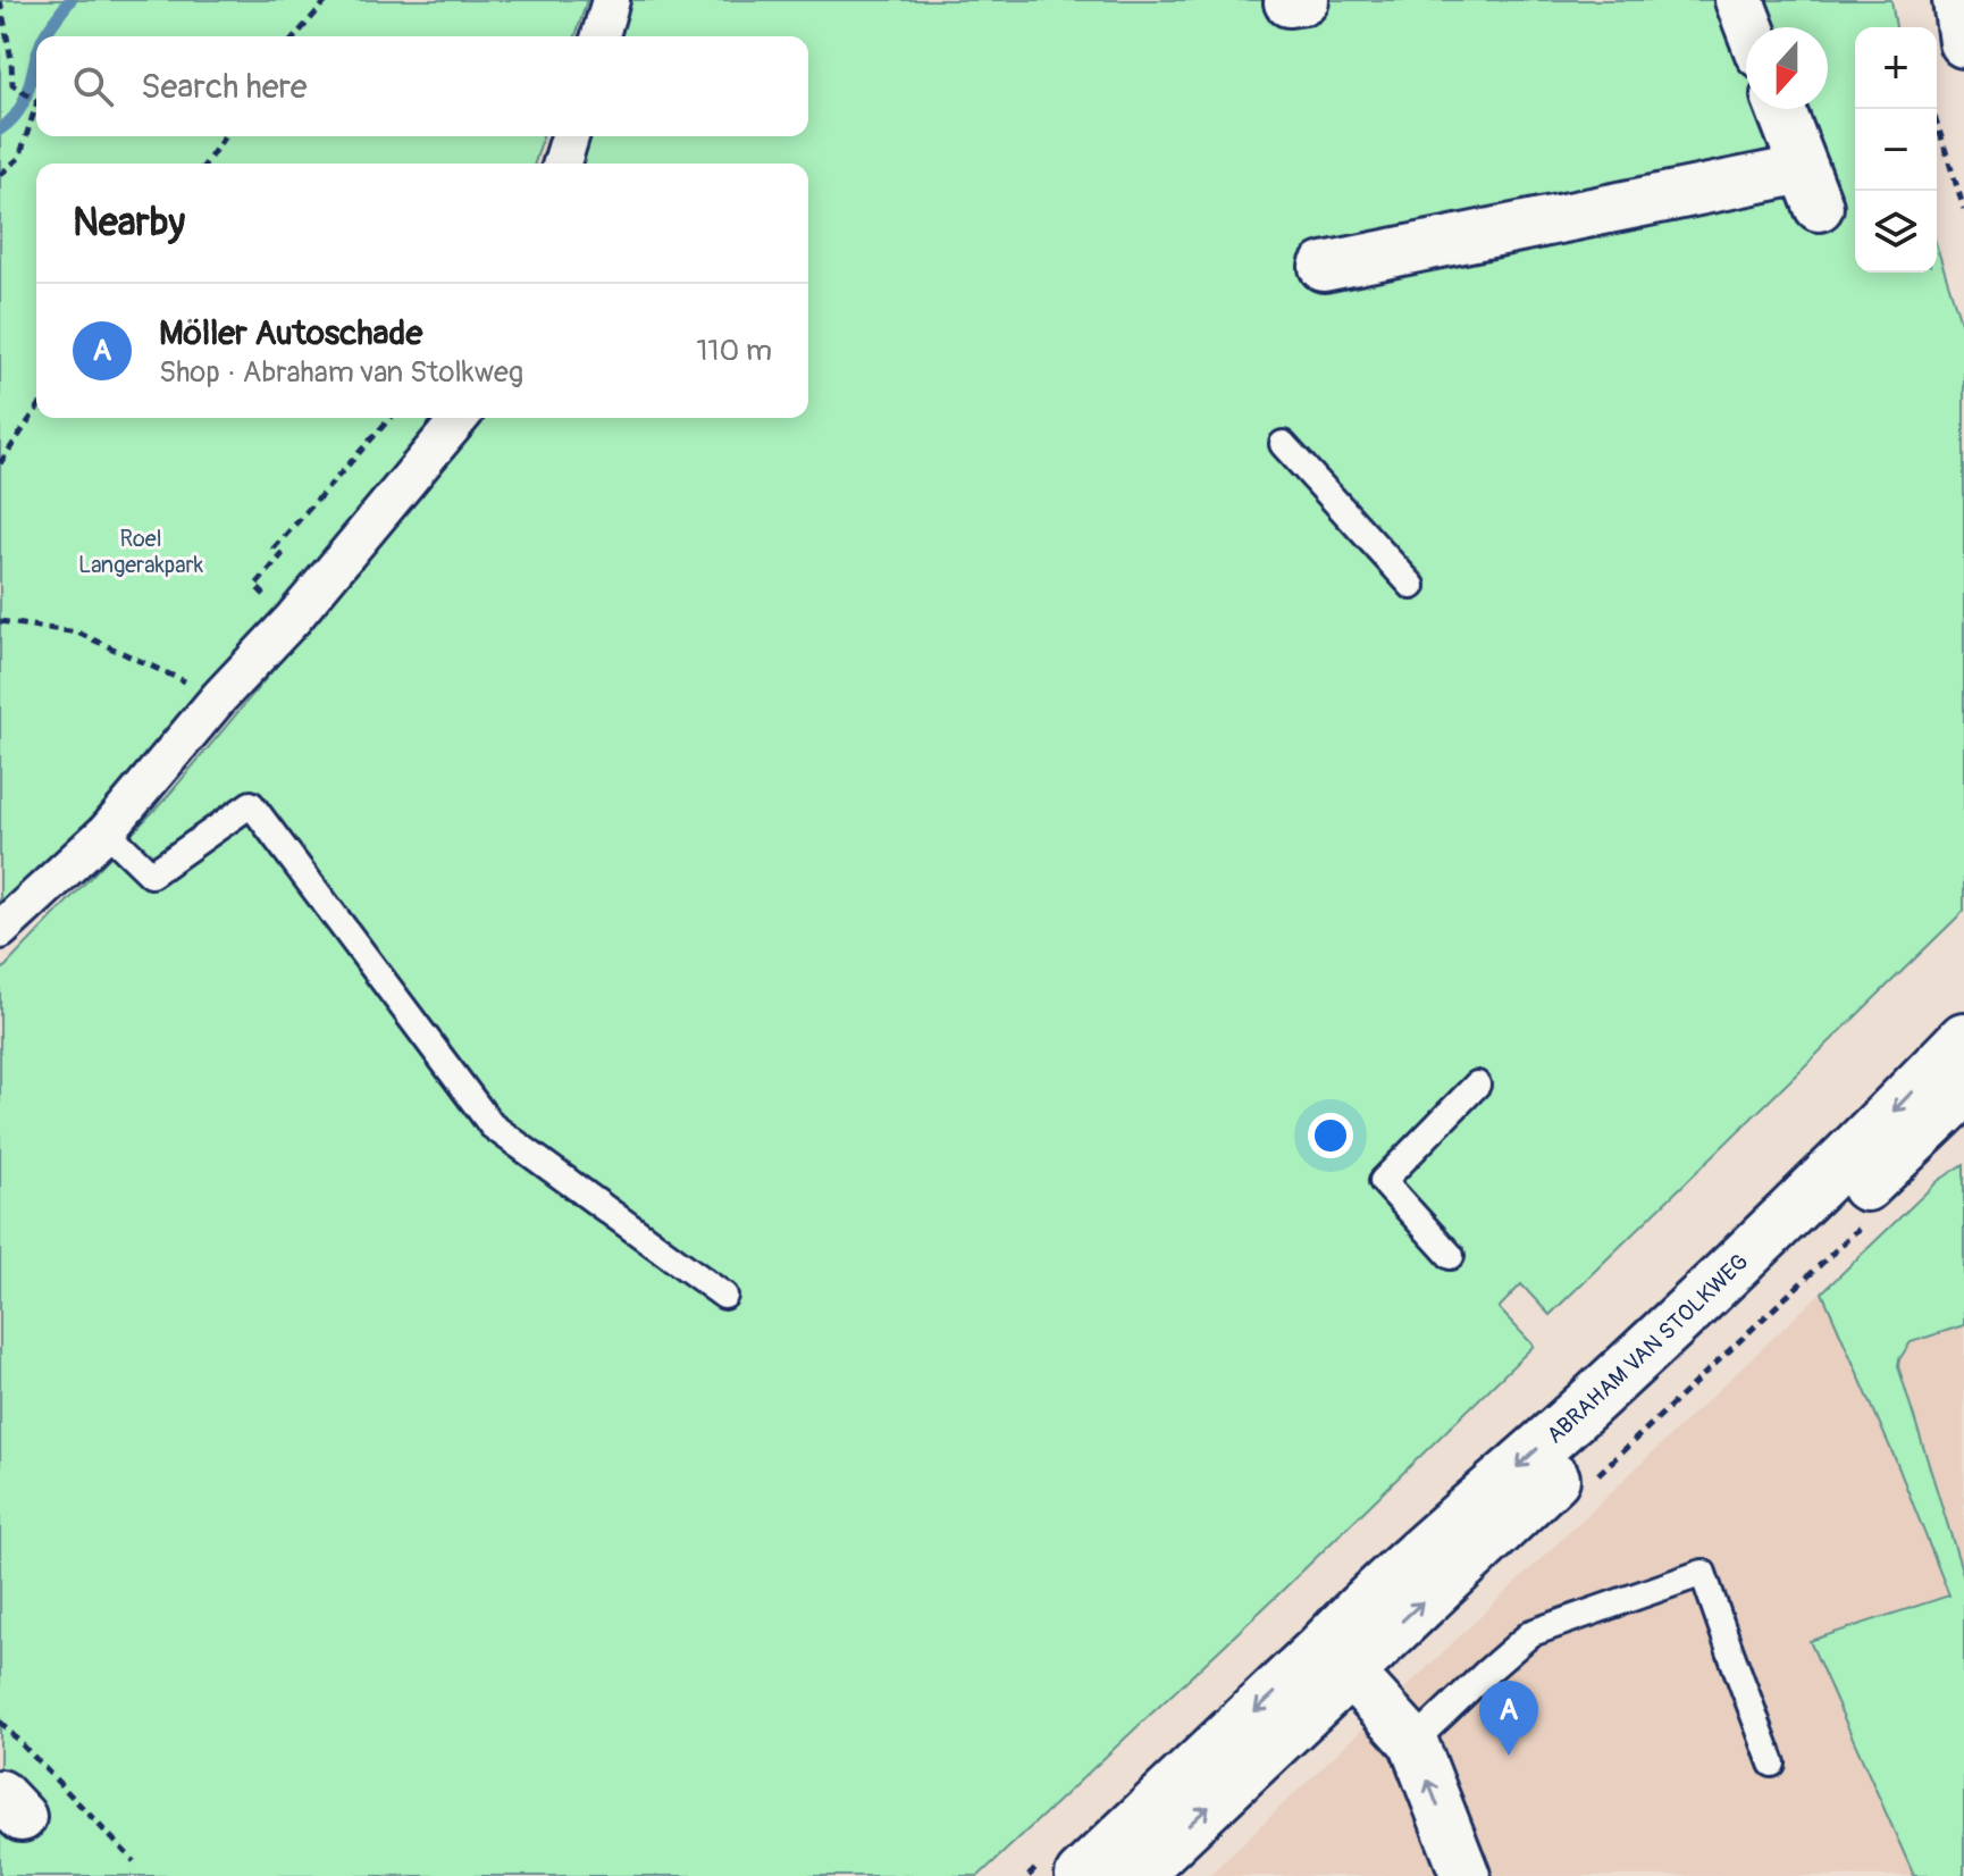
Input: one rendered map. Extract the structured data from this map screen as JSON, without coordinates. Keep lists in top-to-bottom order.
{
  "streets": {
    "street": ["ABRAHAM VAN STOLKWEG"]
  },
  "parks": ["Roel Langerakpark"],
  "north": "bottom",
  "page": {
    "map_buttons": ["+", "−"],
    "search": "Search here",
    "heading": "Nearby",
    "list": [
      {
        "mark": "A",
        "name": "Möller Autoschade",
        "note": "Shop · Abraham van Stolkweg",
        "value": "110 m"
      }
    ],
    "pins": "A"
  }
}
